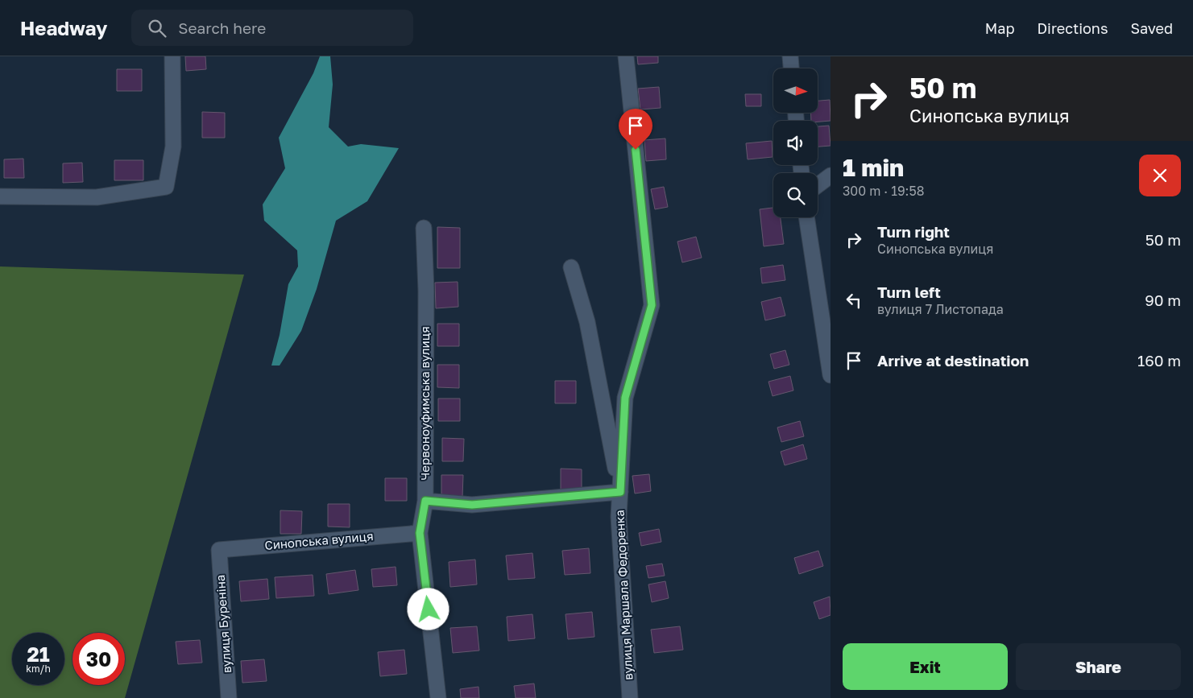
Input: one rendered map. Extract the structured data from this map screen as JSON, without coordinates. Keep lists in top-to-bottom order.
{
  "streets": {
    "street": [
      "Червоноуфимська вулиця",
      "Синопська вулиця",
      "вулиця Маршала Федоренка",
      "вулиця Буреніна"
    ]
  },
  "crossings": [
    ["Червоноуфимська вулиця", "Синопська вулиця"],
    ["Синопська вулиця", "вулиця Буреніна"]
  ],
  "north": "right",
  "page": {
    "header": "Headway",
    "search": "Search here",
    "nav": ["Map", "Directions", "Saved"],
    "turn": ["50 m", "Синопська вулиця"],
    "heading": ["1 min", "300 m · 19:58"],
    "list": [
      {
        "name": "Turn right",
        "note": "Синопська вулиця",
        "value": "50 m"
      },
      {
        "name": "Turn left",
        "note": "вулиця 7 Листопада",
        "value": "90 m"
      },
      {
        "name": "Arrive at destination",
        "value": "160 m"
      }
    ],
    "speed": "21 km/h",
    "limit": "30",
    "buttons": ["Exit", "Share"]
  }
}
